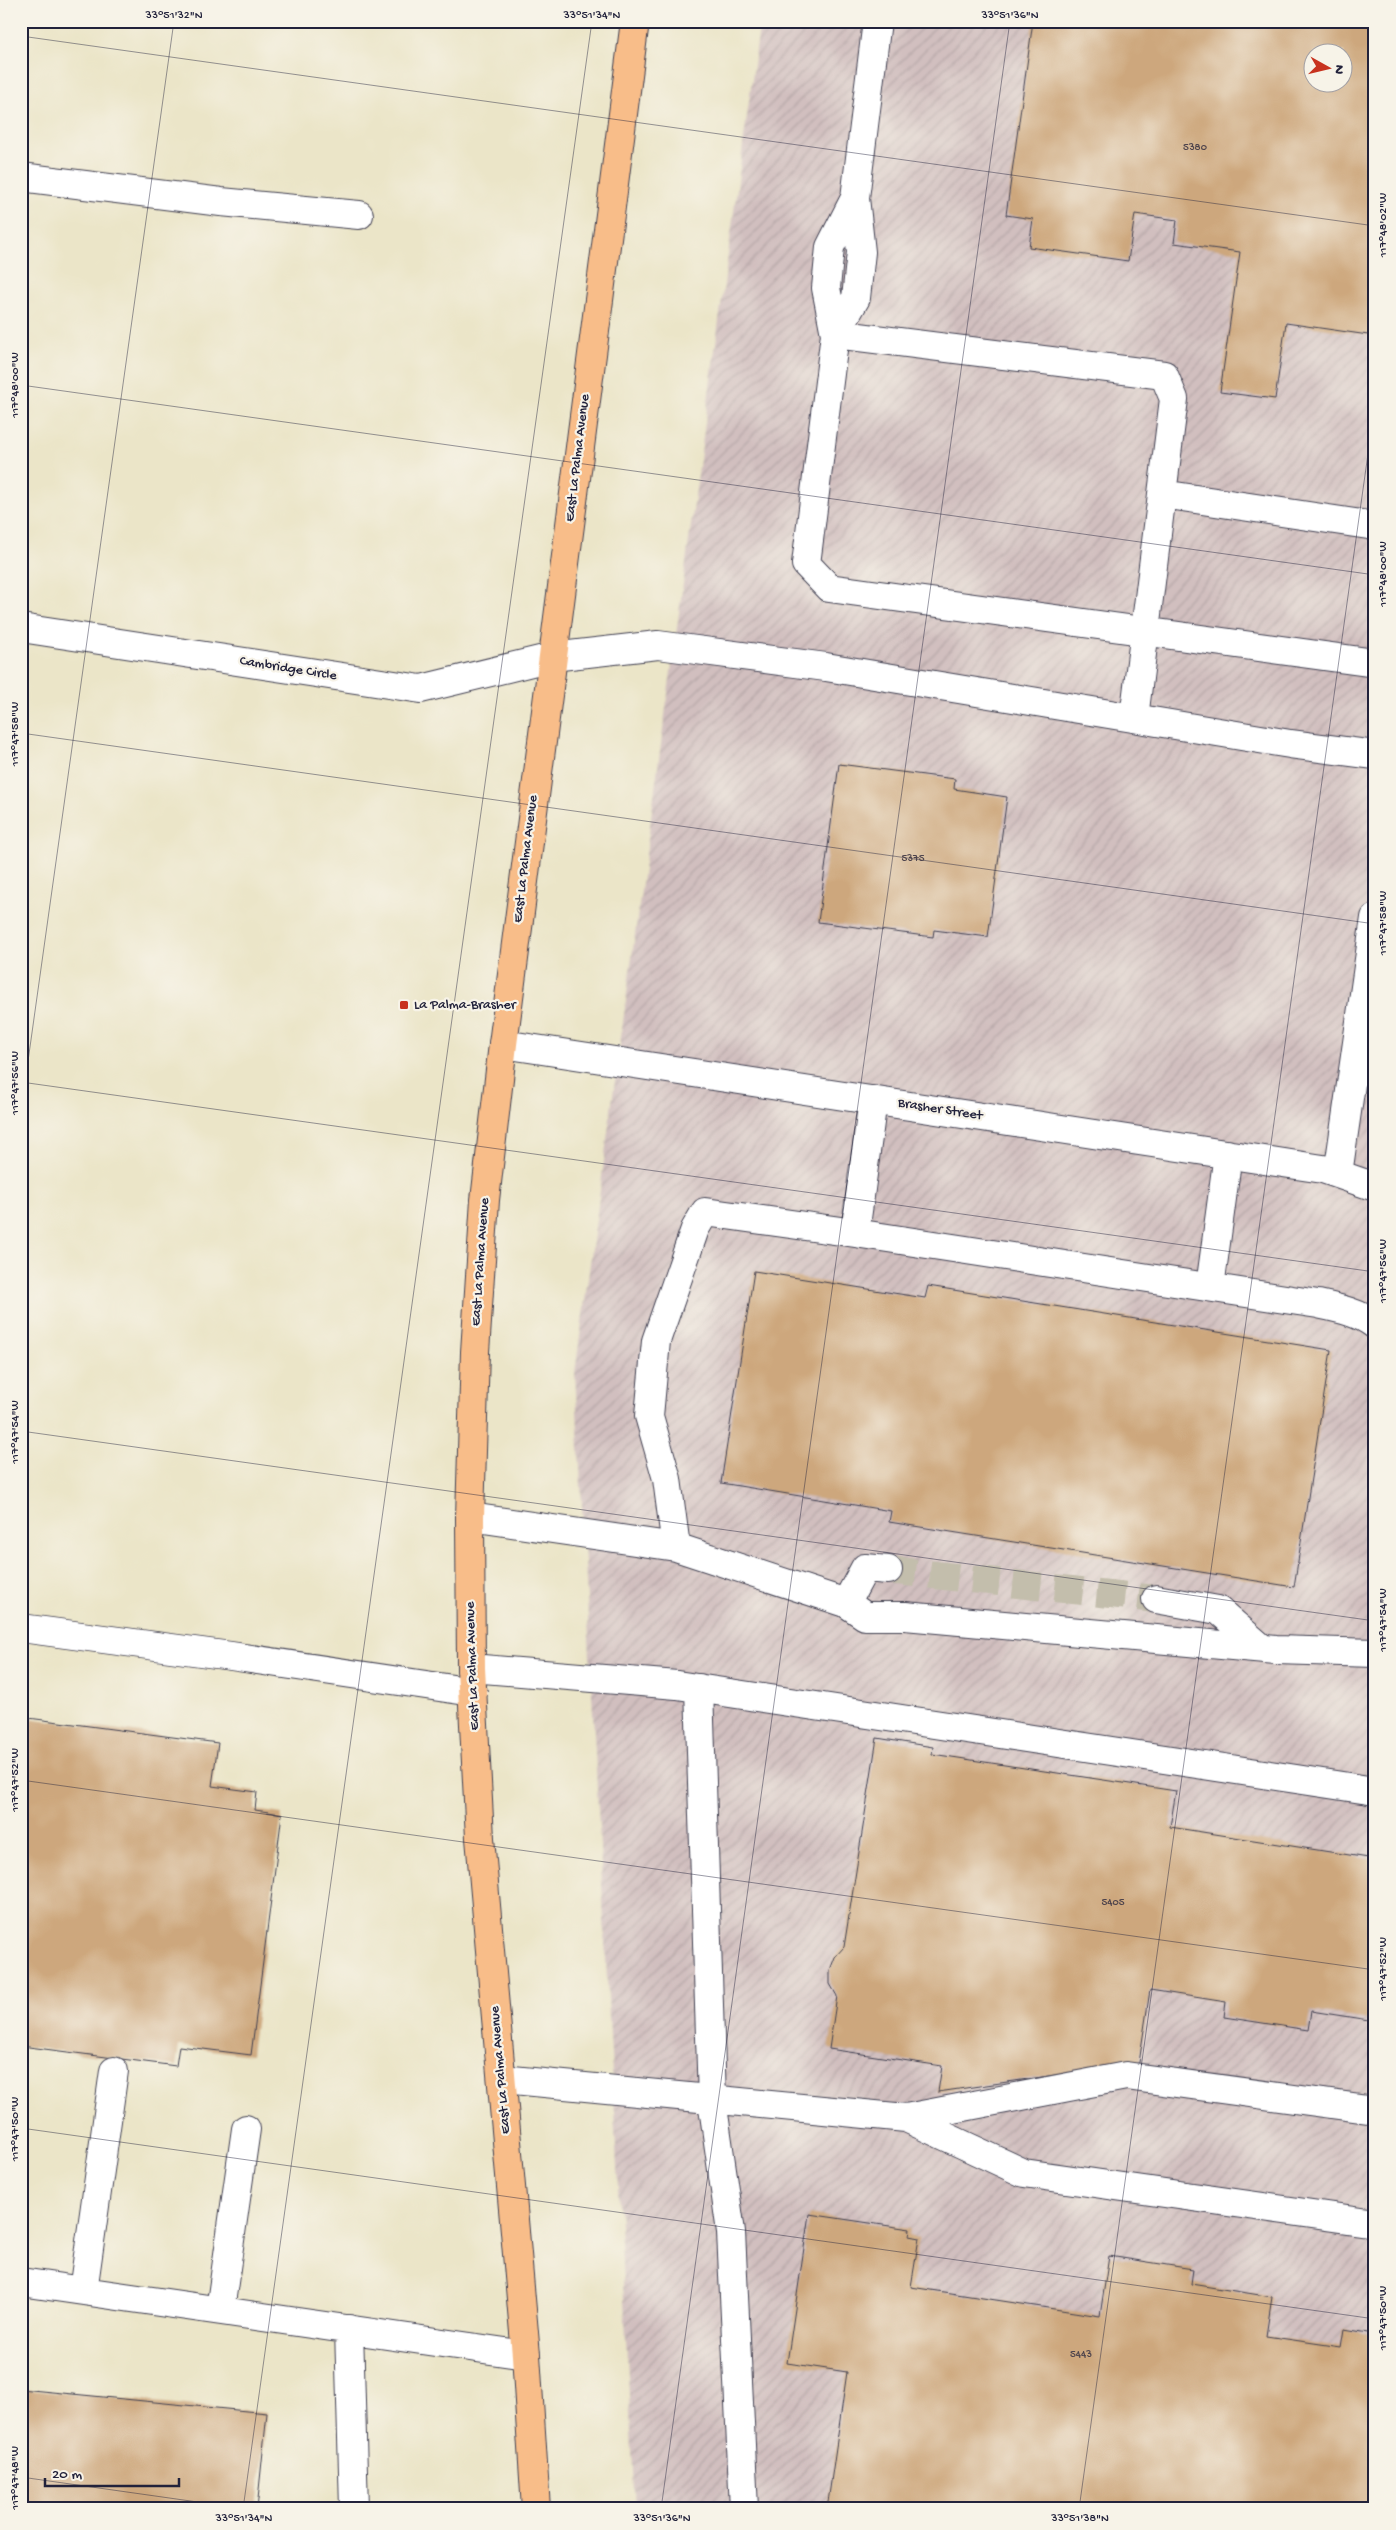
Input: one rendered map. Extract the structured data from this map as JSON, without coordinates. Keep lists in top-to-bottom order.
{
  "streets": {
    "main road": ["East La Palma Avenue"],
    "street": ["Cambridge Circle", "Brasher Street"]
  },
  "crossings": [
    ["East La Palma Avenue", "Cambridge Circle"],
    ["East La Palma Avenue", "Brasher Street"]
  ],
  "places": {
    "transit": ["La Palma-Brasher"]
  },
  "house_numbers": [
    "5380",
    "5375",
    "5405",
    "5443"
  ],
  "scale_bar": "20 m",
  "north": "right",
  "coordinates": [
    "33°51'32\"N",
    "33°51'34\"N",
    "33°51'36\"N",
    "117°48'02\"W",
    "117°48'00\"W",
    "117°47'58\"W",
    "117°47'56\"W",
    "117°47'54\"W",
    "117°47'52\"W",
    "117°47'50\"W",
    "117°47'48\"W",
    "33°51'38\"N"
  ]
}
